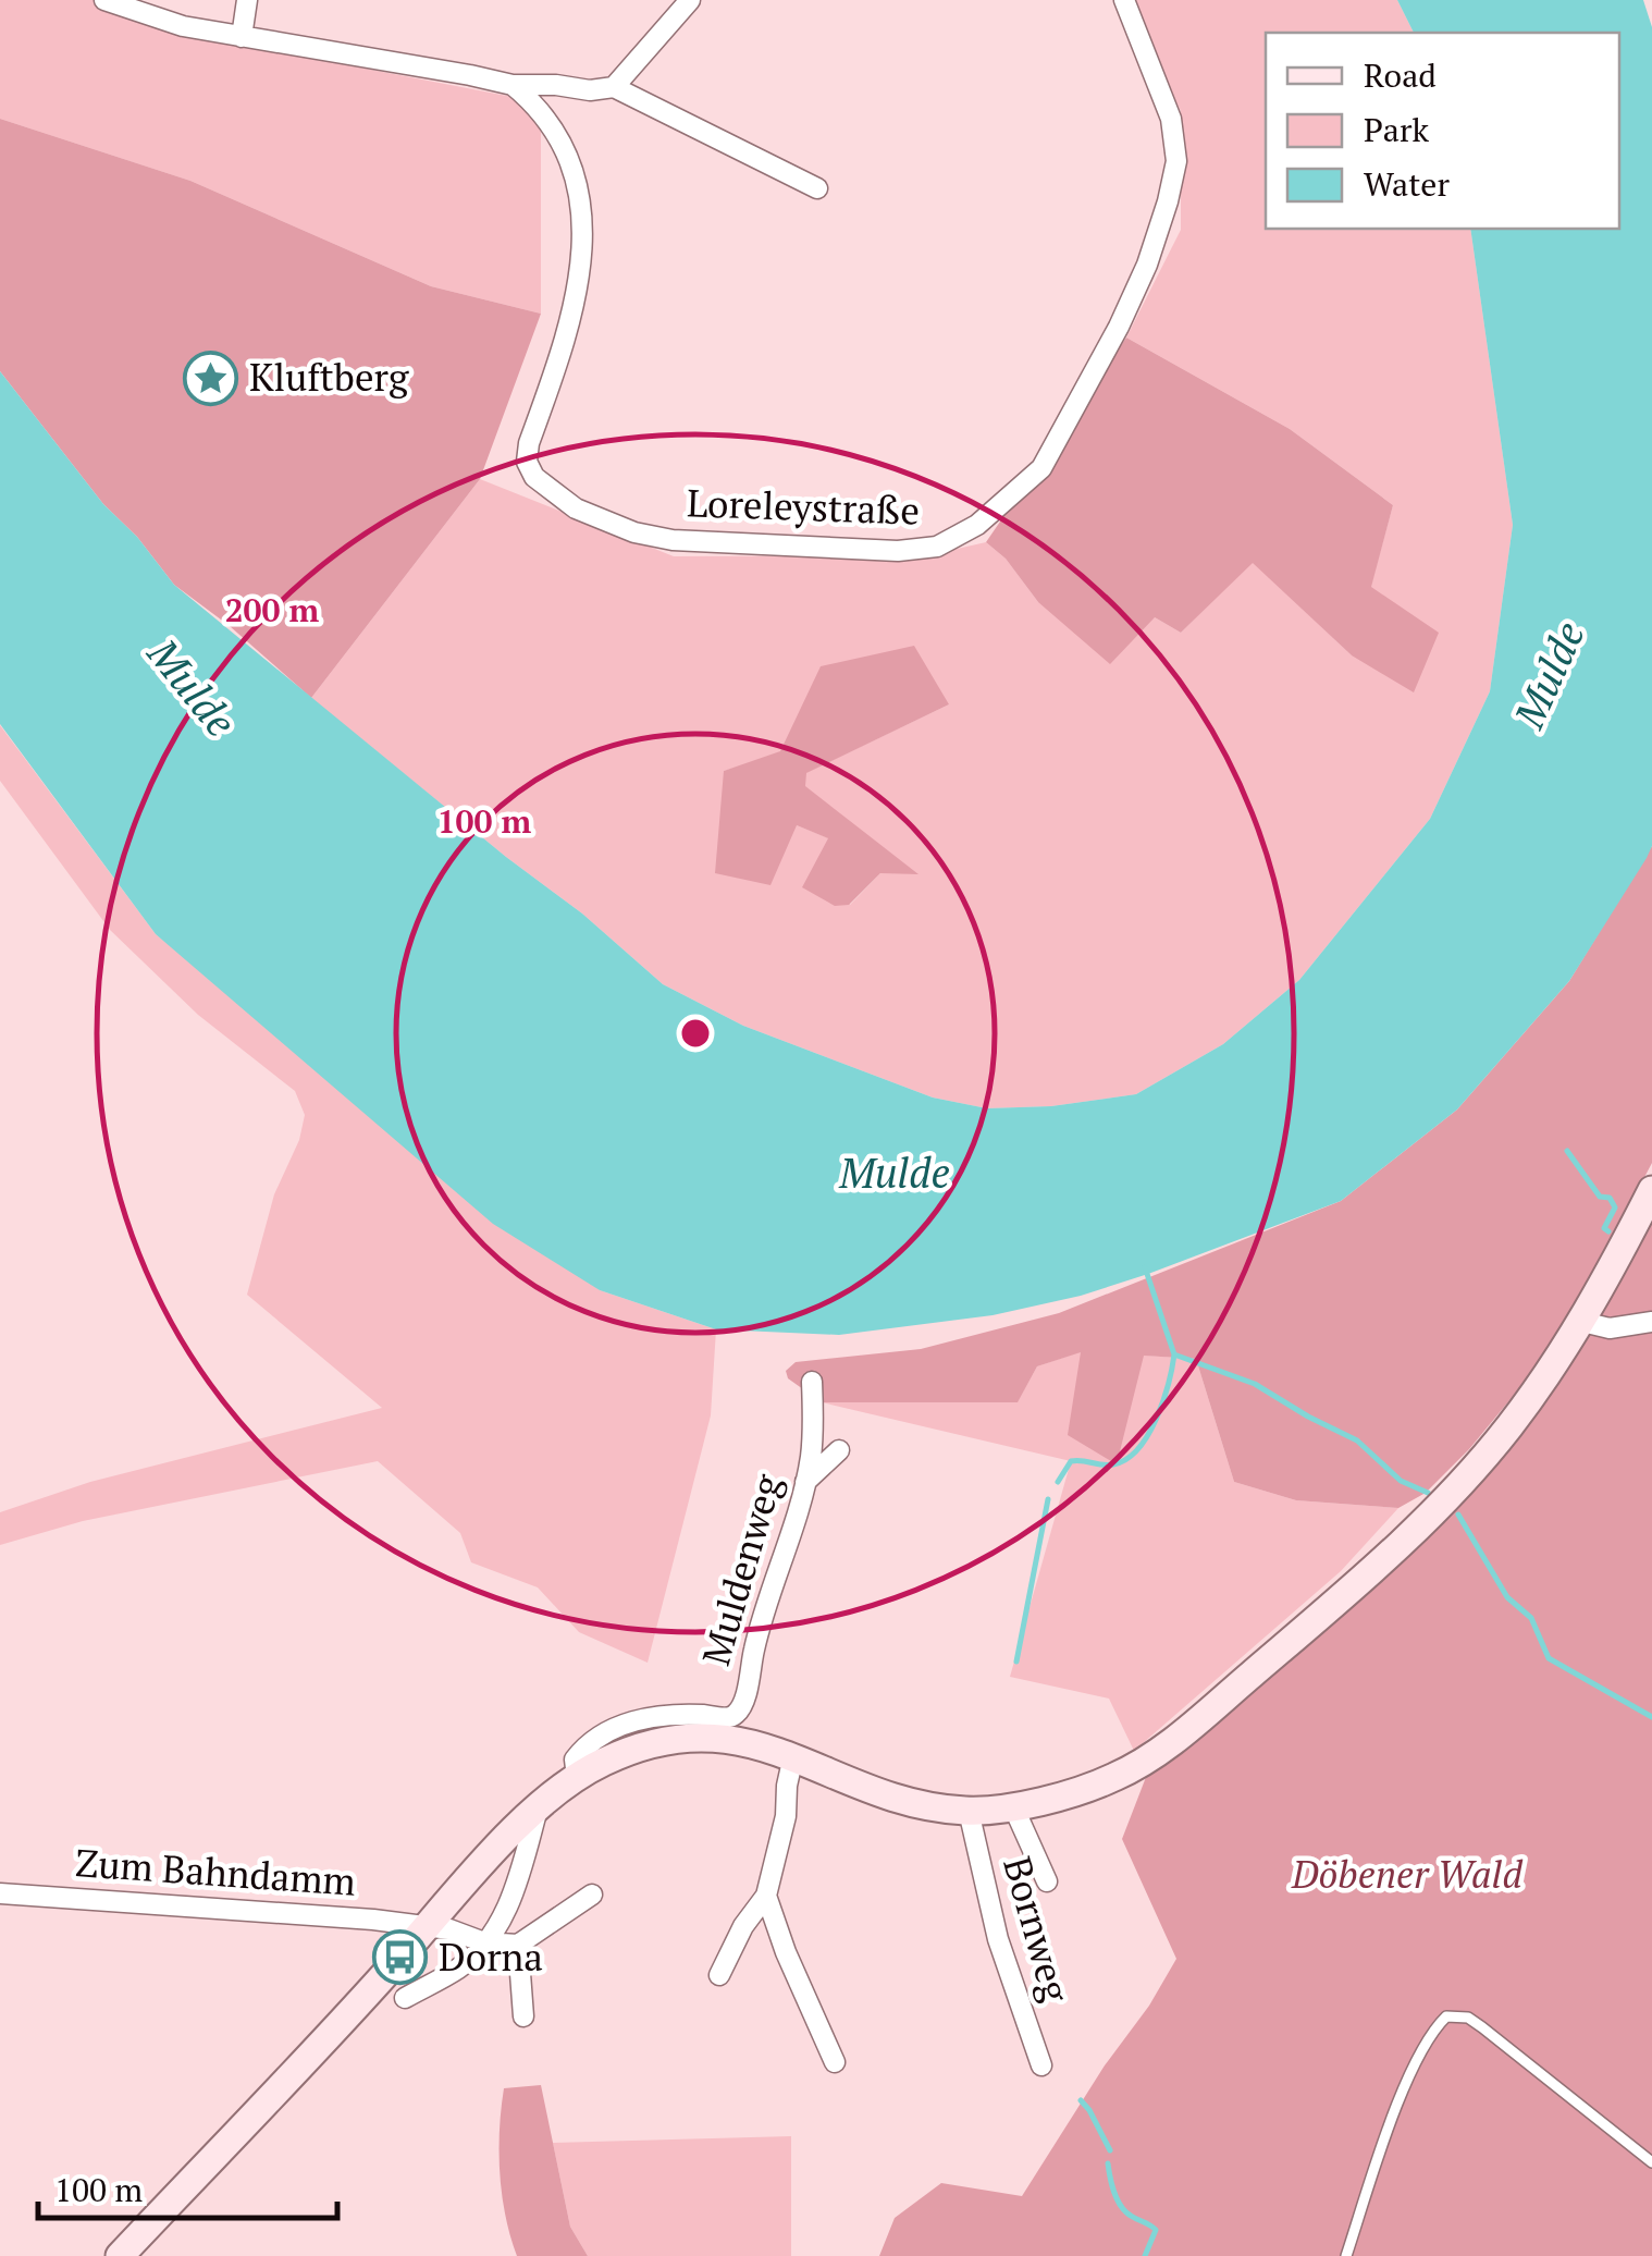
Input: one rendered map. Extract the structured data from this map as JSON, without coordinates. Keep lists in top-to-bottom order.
{
  "streets": {
    "street": [
      "Loreleystraße",
      "Muldenweg",
      "Zum Bahndamm",
      "Bornweg"
    ]
  },
  "water": ["Mulde"],
  "parks": ["Döbener Wald"],
  "places": {
    "place": ["Kluftberg"],
    "bus stop": ["Dorna"]
  },
  "legend": ["Road", "Park", "Water"],
  "scale_bar": "100 m",
  "rings": ["200 m", "100 m"]
}
